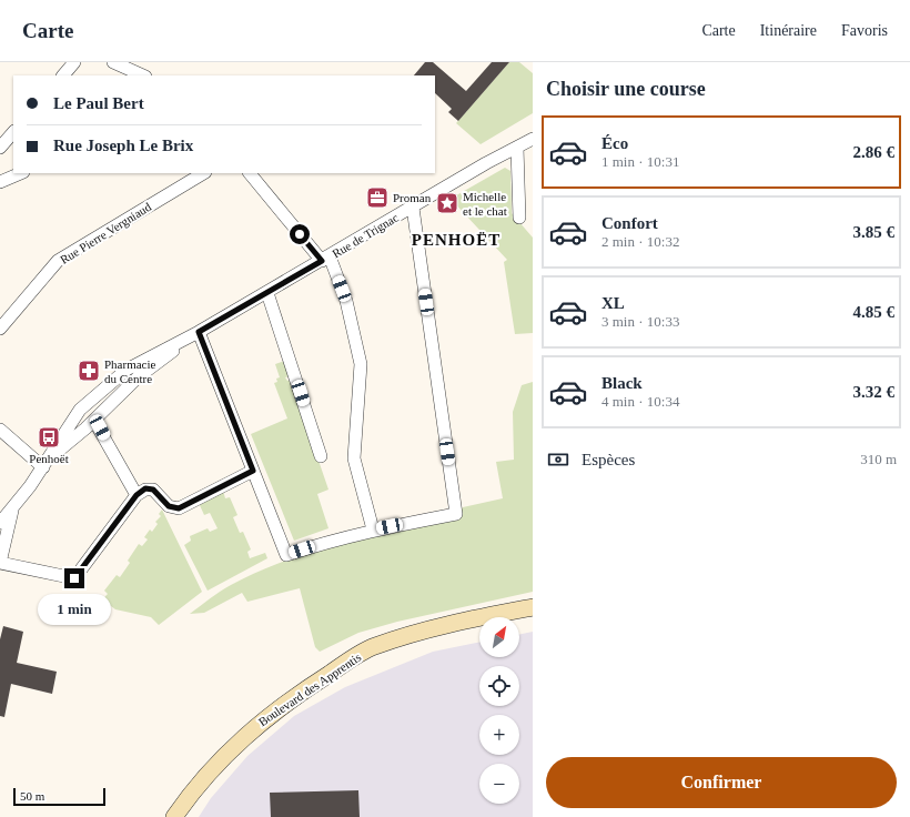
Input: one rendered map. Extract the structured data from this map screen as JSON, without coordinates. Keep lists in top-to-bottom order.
{
  "streets": {
    "main road": ["Boulevard des Apprentis"],
    "street": ["Rue Pierre Vergniaud", "Rue de Trignac"]
  },
  "districts": ["PENHOËT"],
  "places": {
    "office": ["Proman"],
    "place": ["Michelle et le chat"],
    "pharmacy": ["Pharmacie du Centre"],
    "bus stop": ["Penhoët"]
  },
  "scale_bar": "50 m",
  "north": "top right",
  "page": {
    "header": "Carte",
    "nav": ["Carte", "Itinéraire", "Favoris"],
    "heading": "Choisir une course",
    "banner": ["Le Paul Bert", "Rue Joseph Le Brix"],
    "list": [
      {
        "name": "Éco",
        "note": "1 min · 10:31",
        "value": "2.86 €"
      },
      {
        "name": "Confort",
        "note": "2 min · 10:32",
        "value": "3.85 €"
      },
      {
        "name": "XL",
        "note": "3 min · 10:33",
        "value": "4.85 €"
      },
      {
        "name": "Black",
        "note": "4 min · 10:34",
        "value": "3.32 €"
      }
    ],
    "pay": ["Espèces", "310 m"],
    "bubble": "1 min",
    "map_buttons": ["+", "−"],
    "buttons": "Confirmer",
    "scale": "50 m"
  }
}
